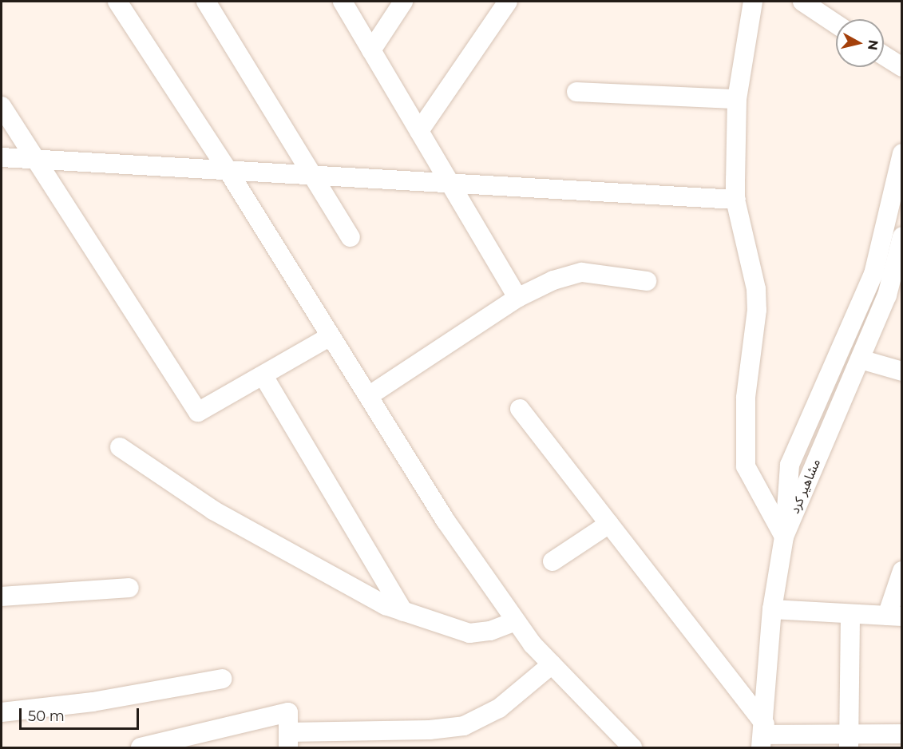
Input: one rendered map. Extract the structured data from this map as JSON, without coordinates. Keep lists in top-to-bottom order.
{
  "streets": {
    "street": ["مشاهیر کرد"]
  },
  "scale_bar": "50 m",
  "north": "right"
}
